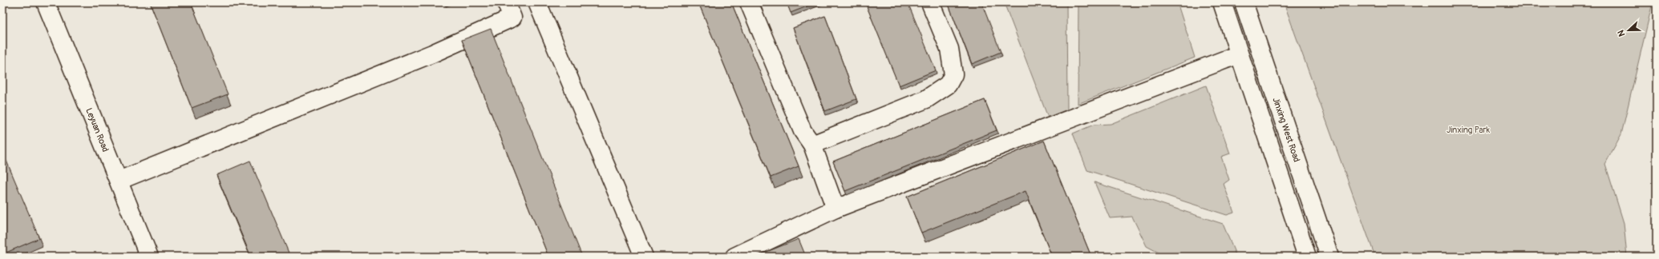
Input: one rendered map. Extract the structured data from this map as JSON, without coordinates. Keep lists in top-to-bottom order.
{
  "streets": {
    "street": ["Leyuan Road", "Jinxing West Road"]
  },
  "parks": ["Jinxing Park"],
  "north": "left"
}
